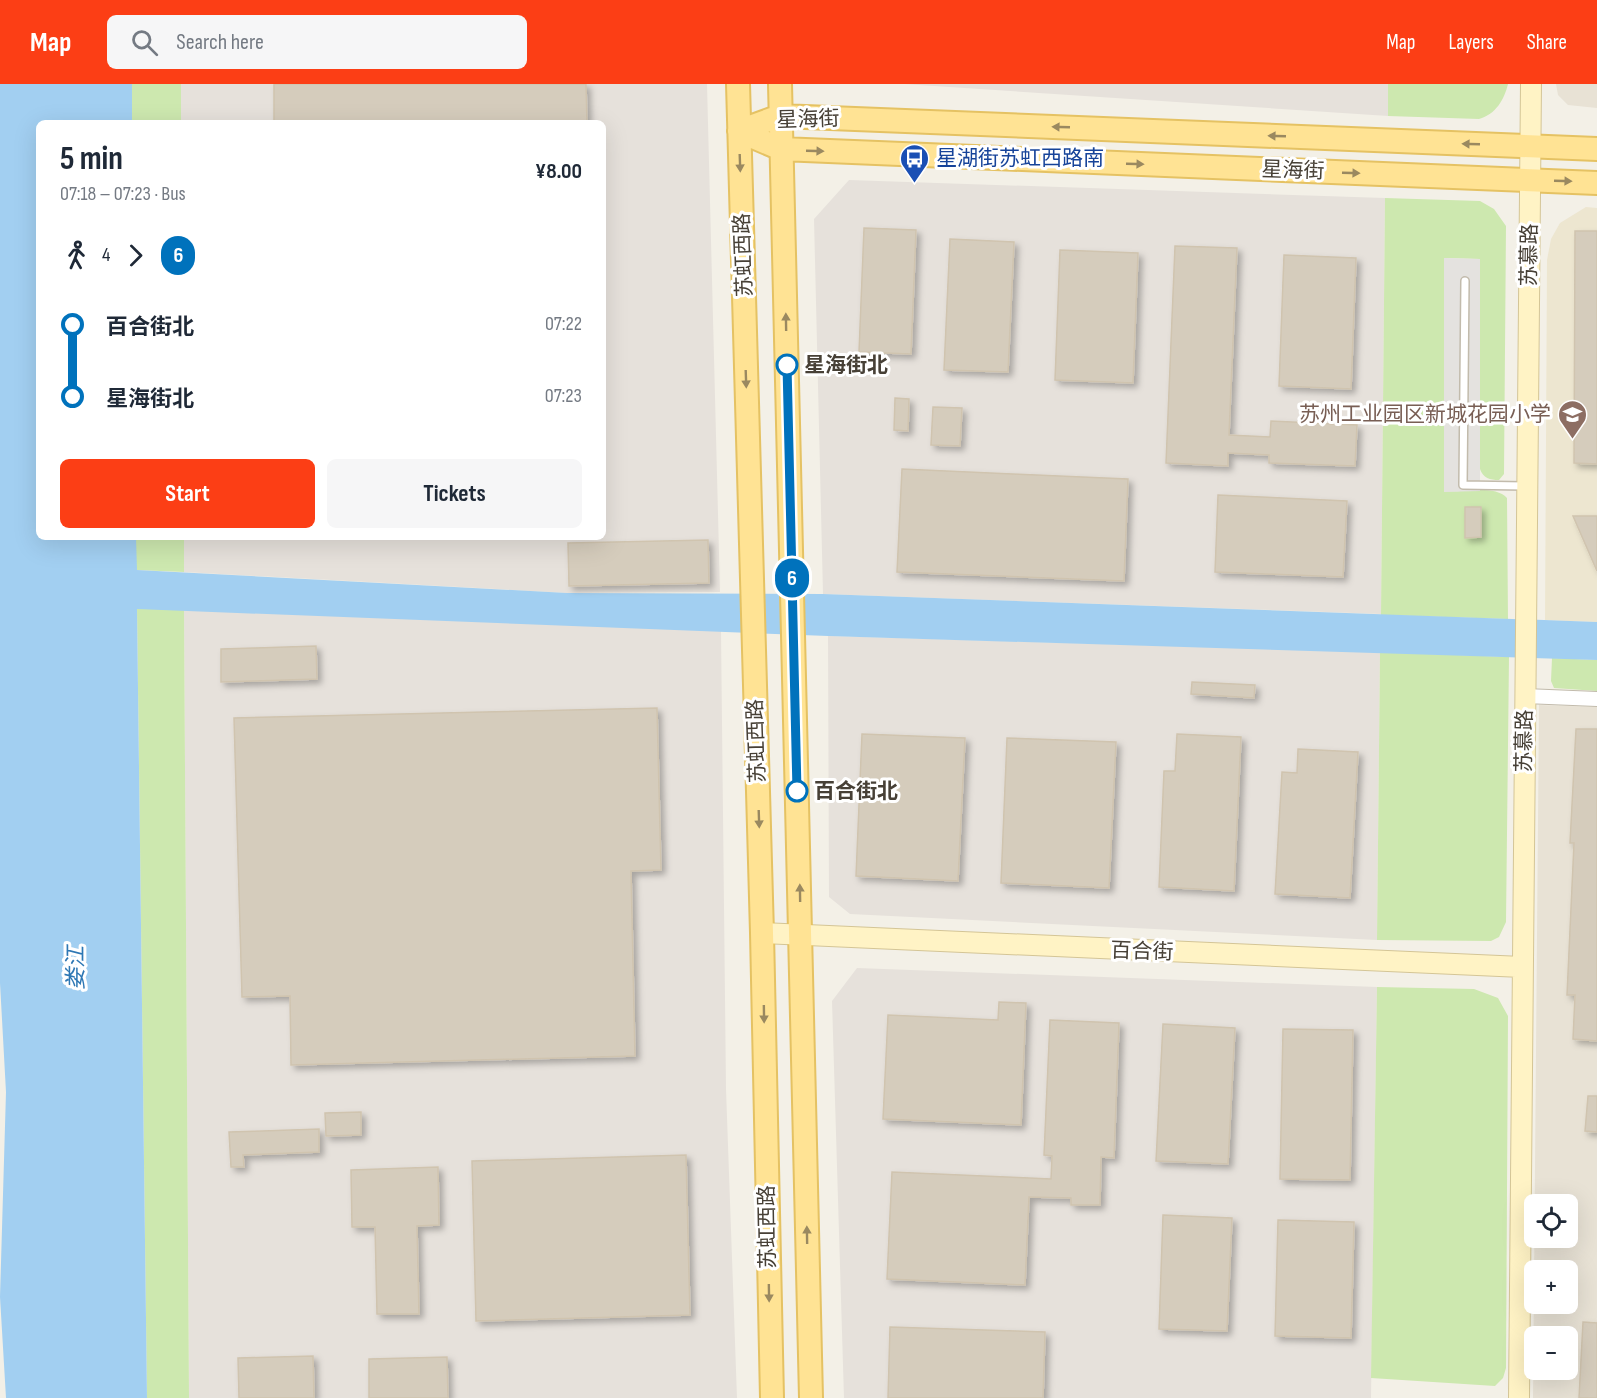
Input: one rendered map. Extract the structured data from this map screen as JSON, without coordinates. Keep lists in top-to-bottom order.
{
  "streets": {
    "main road": [
      "星海街",
      "苏虹西路",
      "苏慕路",
      "百合街"
    ]
  },
  "crossings": [
    ["星海街", "苏虹西路"],
    ["星海街", "苏慕路"],
    ["苏虹西路", "百合街"],
    ["苏慕路", "百合街"]
  ],
  "water": ["娄江"],
  "places": {
    "bus stop": ["星湖街苏虹西路南"],
    "other": ["星海街北", "百合街北"],
    "school or university": ["苏州工业园区新城花园小学"]
  },
  "lines": ["bus line 6"],
  "page": {
    "header": "Map",
    "search": "Search here",
    "nav": ["Map", "Layers", "Share"],
    "on_map": "6",
    "heading": ["5 min", "07:18 – 07:23 · Bus", "¥8.00"],
    "legs": ["4", "6"],
    "list": [
      {
        "name": "百合街北",
        "value": "07:22"
      },
      {
        "name": "星海街北",
        "value": "07:23"
      }
    ],
    "buttons": ["Start", "Tickets"],
    "map_buttons": ["+", "−"]
  }
}
